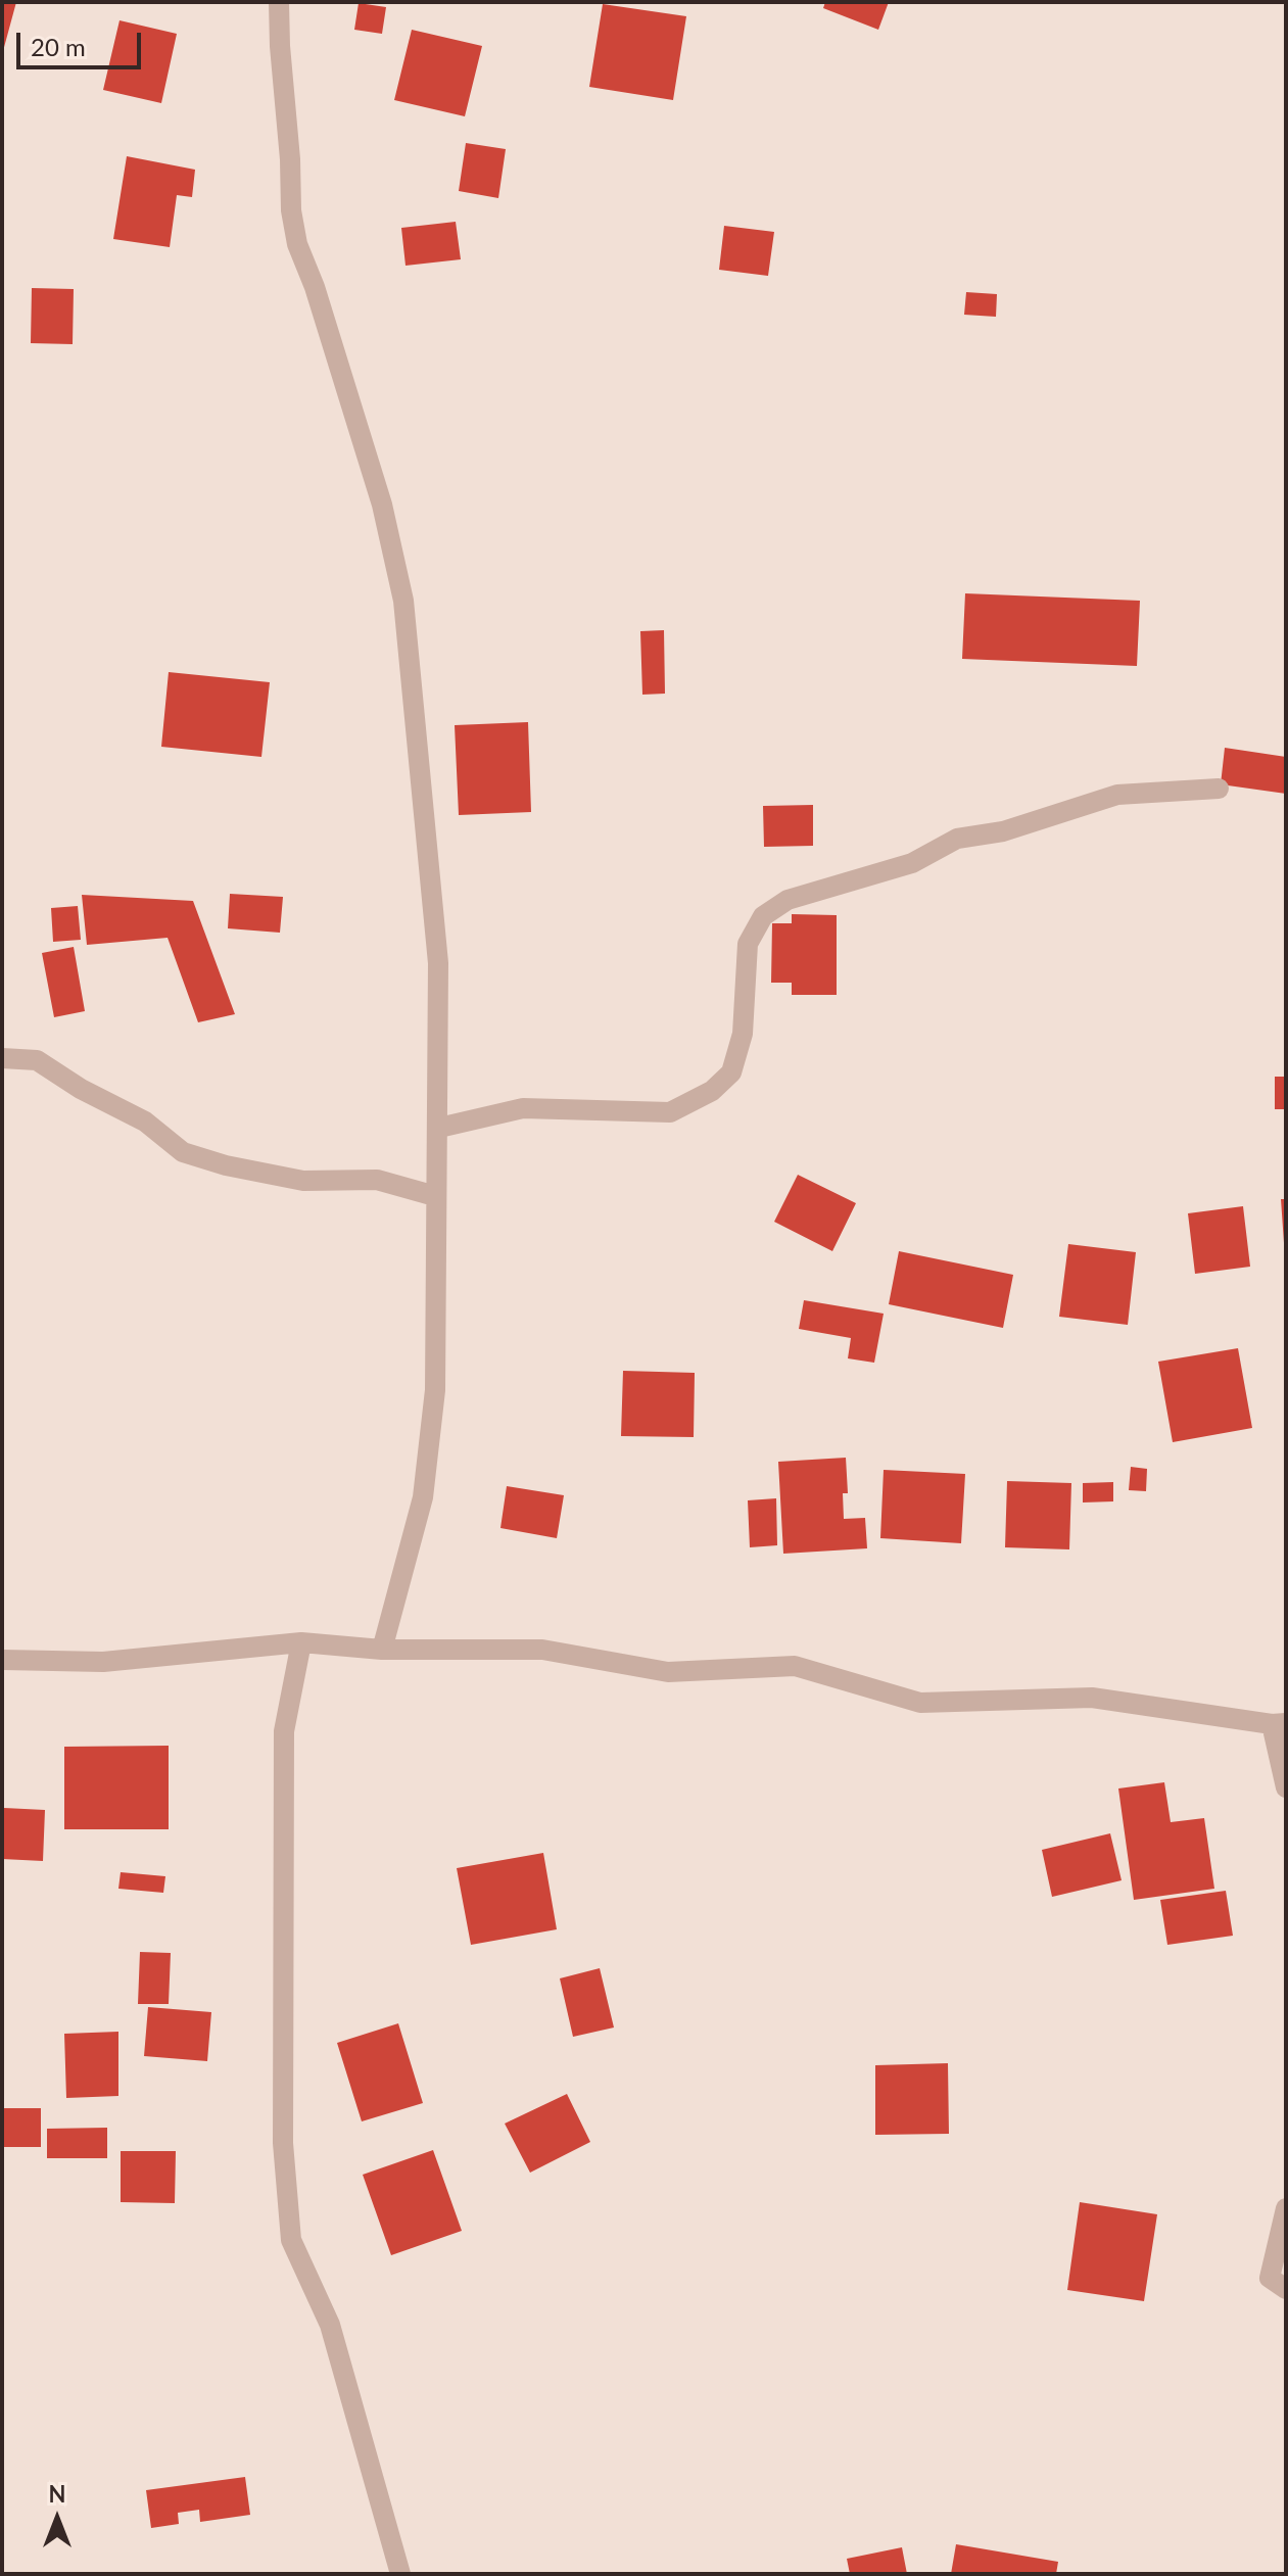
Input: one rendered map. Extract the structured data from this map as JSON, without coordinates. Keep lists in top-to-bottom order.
{
  "scale_bar": "20 m",
  "north": "top"
}
